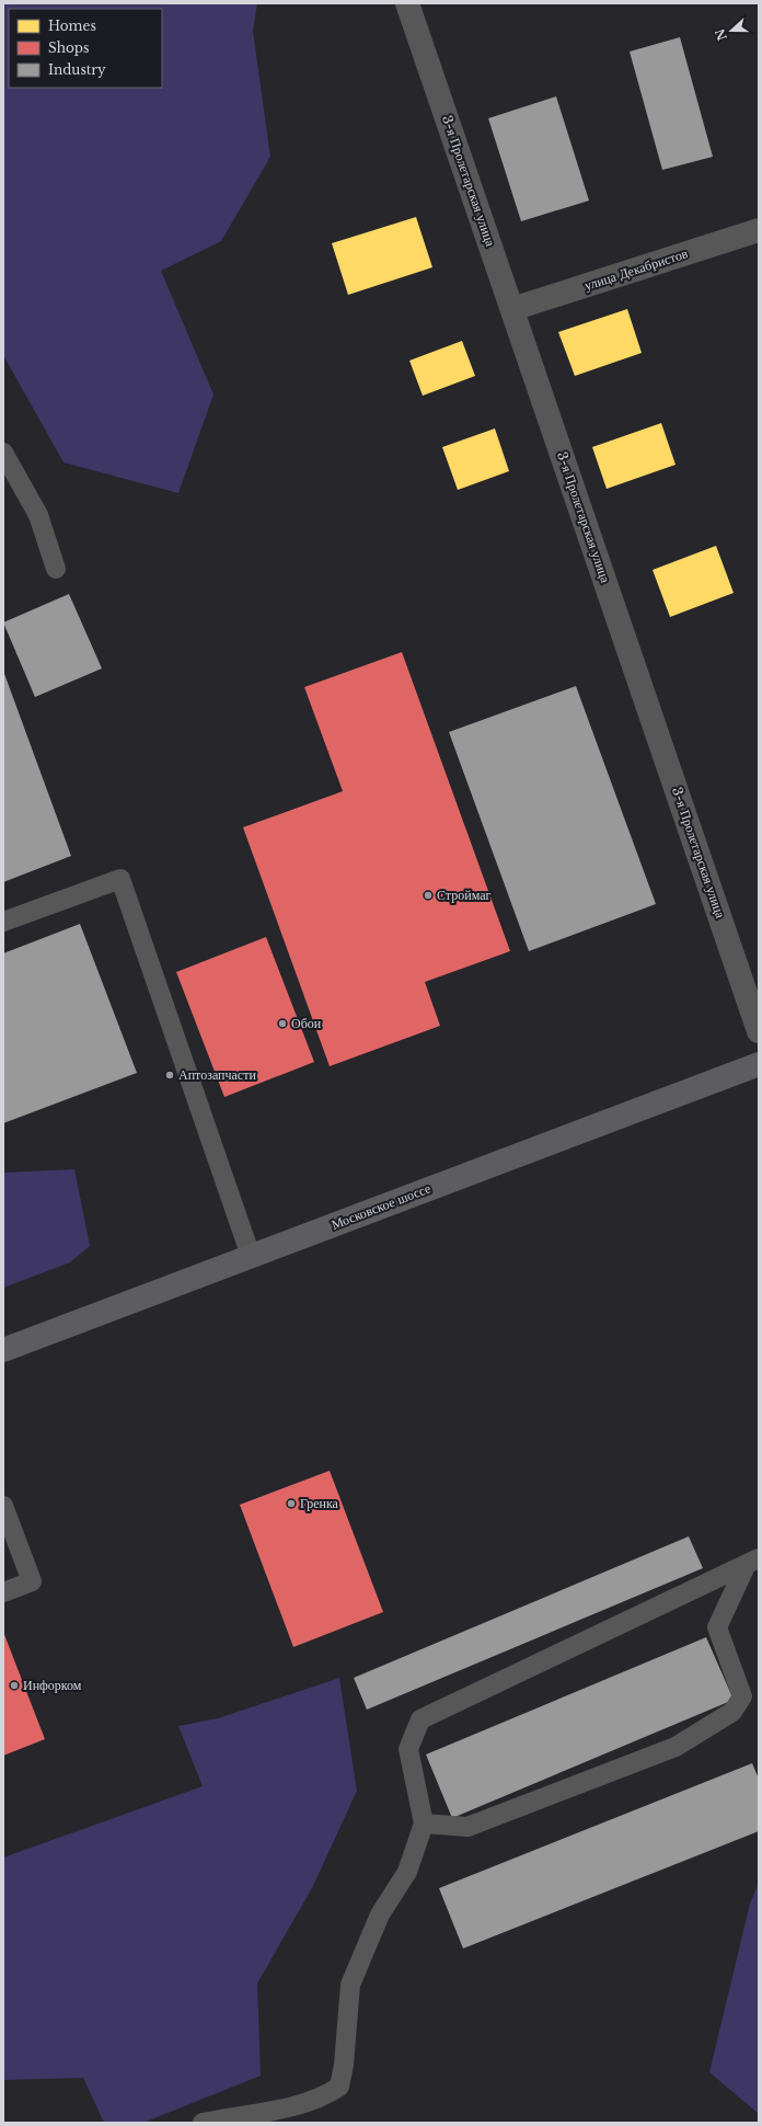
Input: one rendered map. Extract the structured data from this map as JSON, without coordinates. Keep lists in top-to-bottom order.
{
  "streets": {
    "highway": ["Московское шоссе"],
    "street": ["3-я Пролетарская улица", "улица Декабристов"]
  },
  "crossings": [
    ["3-я Пролетарская улица", "улица Декабристов"]
  ],
  "places": [
    "Строймаг",
    "Обои",
    "Аптозапчасти",
    "Гренка",
    "Инфорком"
  ],
  "legend": ["Homes", "Shops", "Industry"],
  "north": "left"
}
